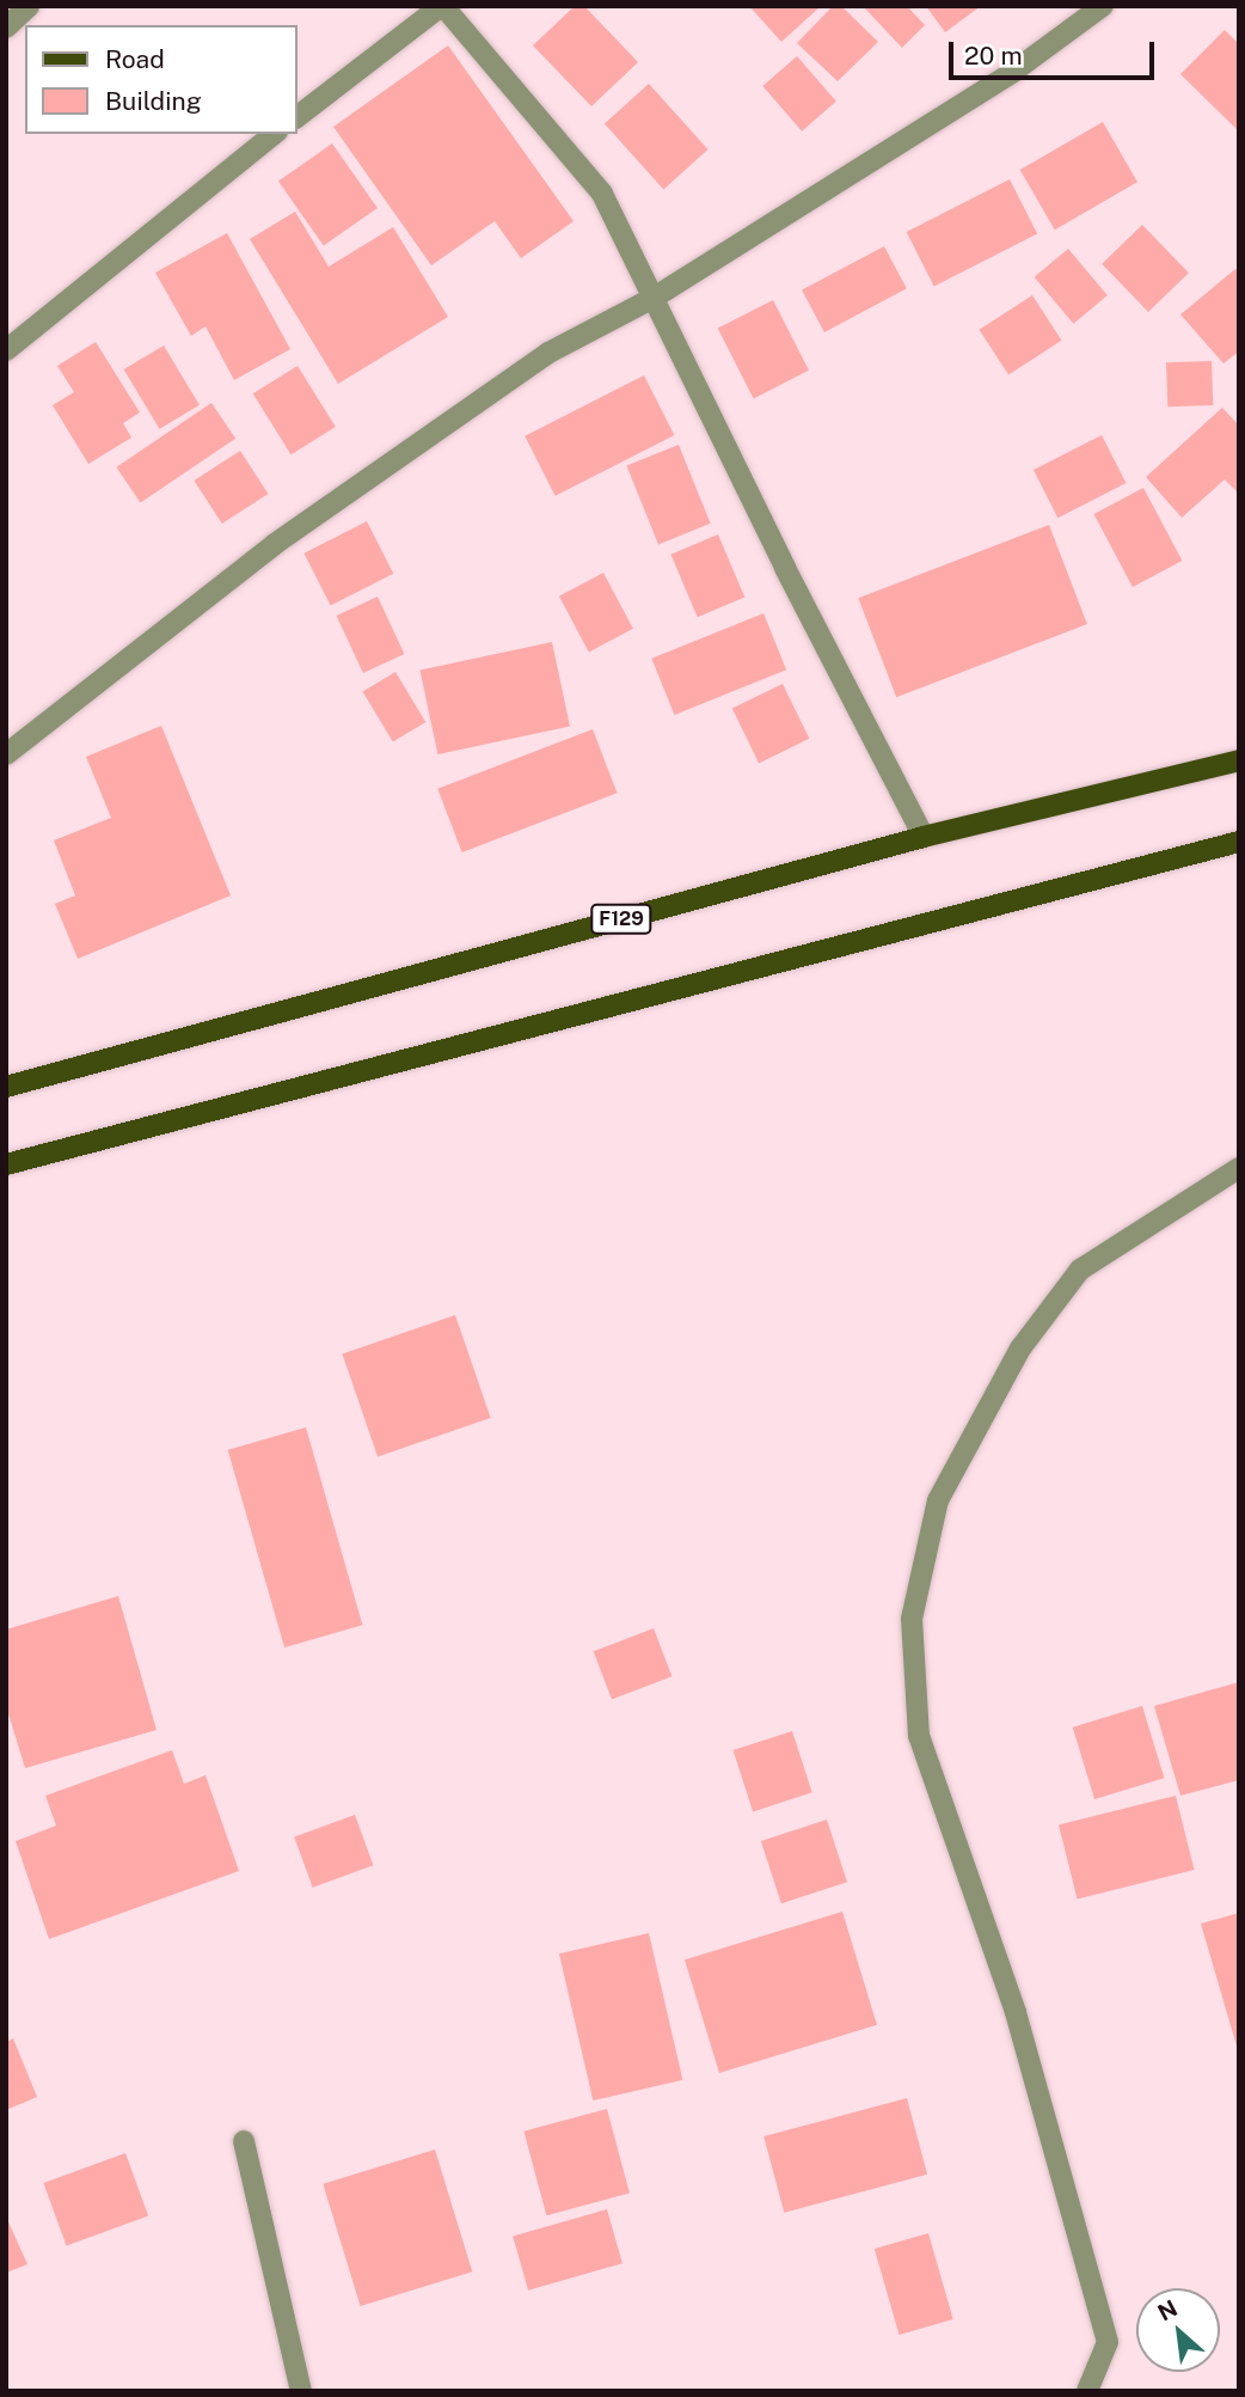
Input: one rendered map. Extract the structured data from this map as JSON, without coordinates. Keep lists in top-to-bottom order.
{
  "streets": {
    "main road": ["F129"]
  },
  "legend": ["Road", "Building"],
  "scale_bar": "20 m",
  "north": "top left"
}
